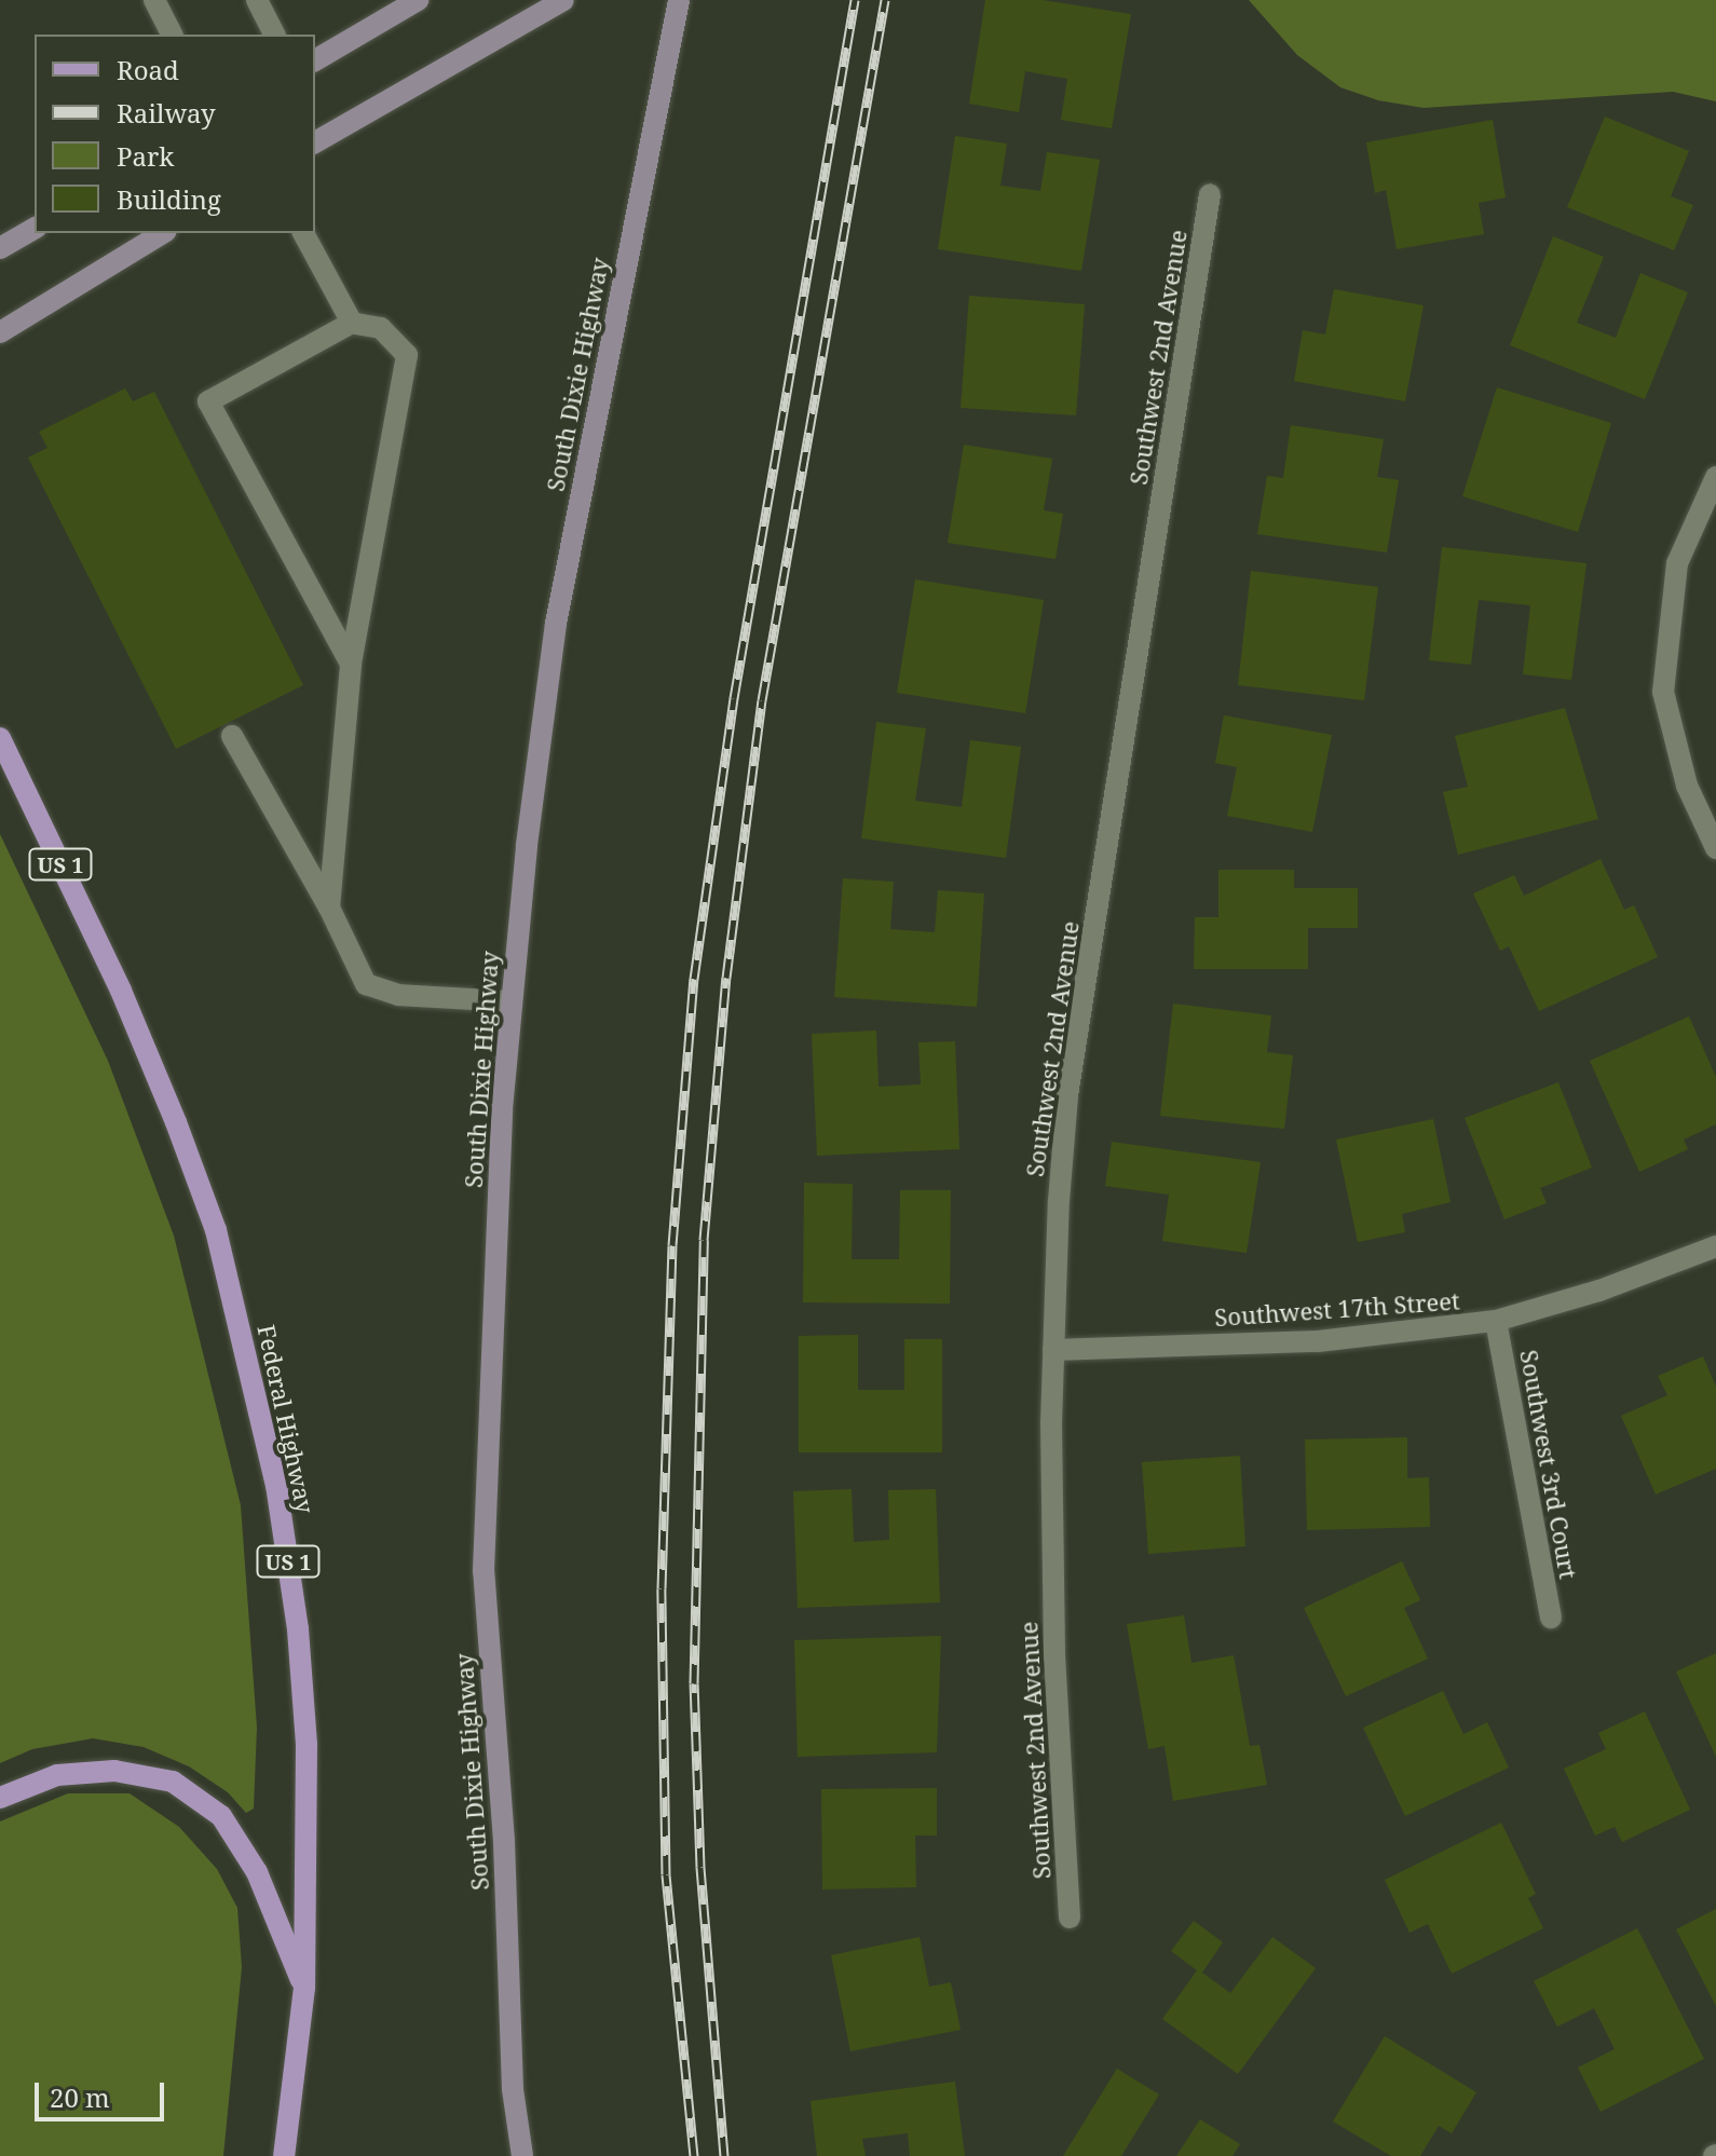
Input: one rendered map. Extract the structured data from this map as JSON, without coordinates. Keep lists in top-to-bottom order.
{
  "streets": {
    "main road": ["South Dixie Highway", "US 1", "Federal Highway"],
    "street": ["Southwest 2nd Avenue", "Southwest 17th Street", "Southwest 3rd Court"]
  },
  "crossings": [
    ["Southwest 2nd Avenue", "Southwest 17th Street"],
    ["Southwest 17th Street", "Southwest 3rd Court"]
  ],
  "legend": [
    "Road",
    "Railway",
    "Park",
    "Building"
  ],
  "scale_bar": "20 m"
}
